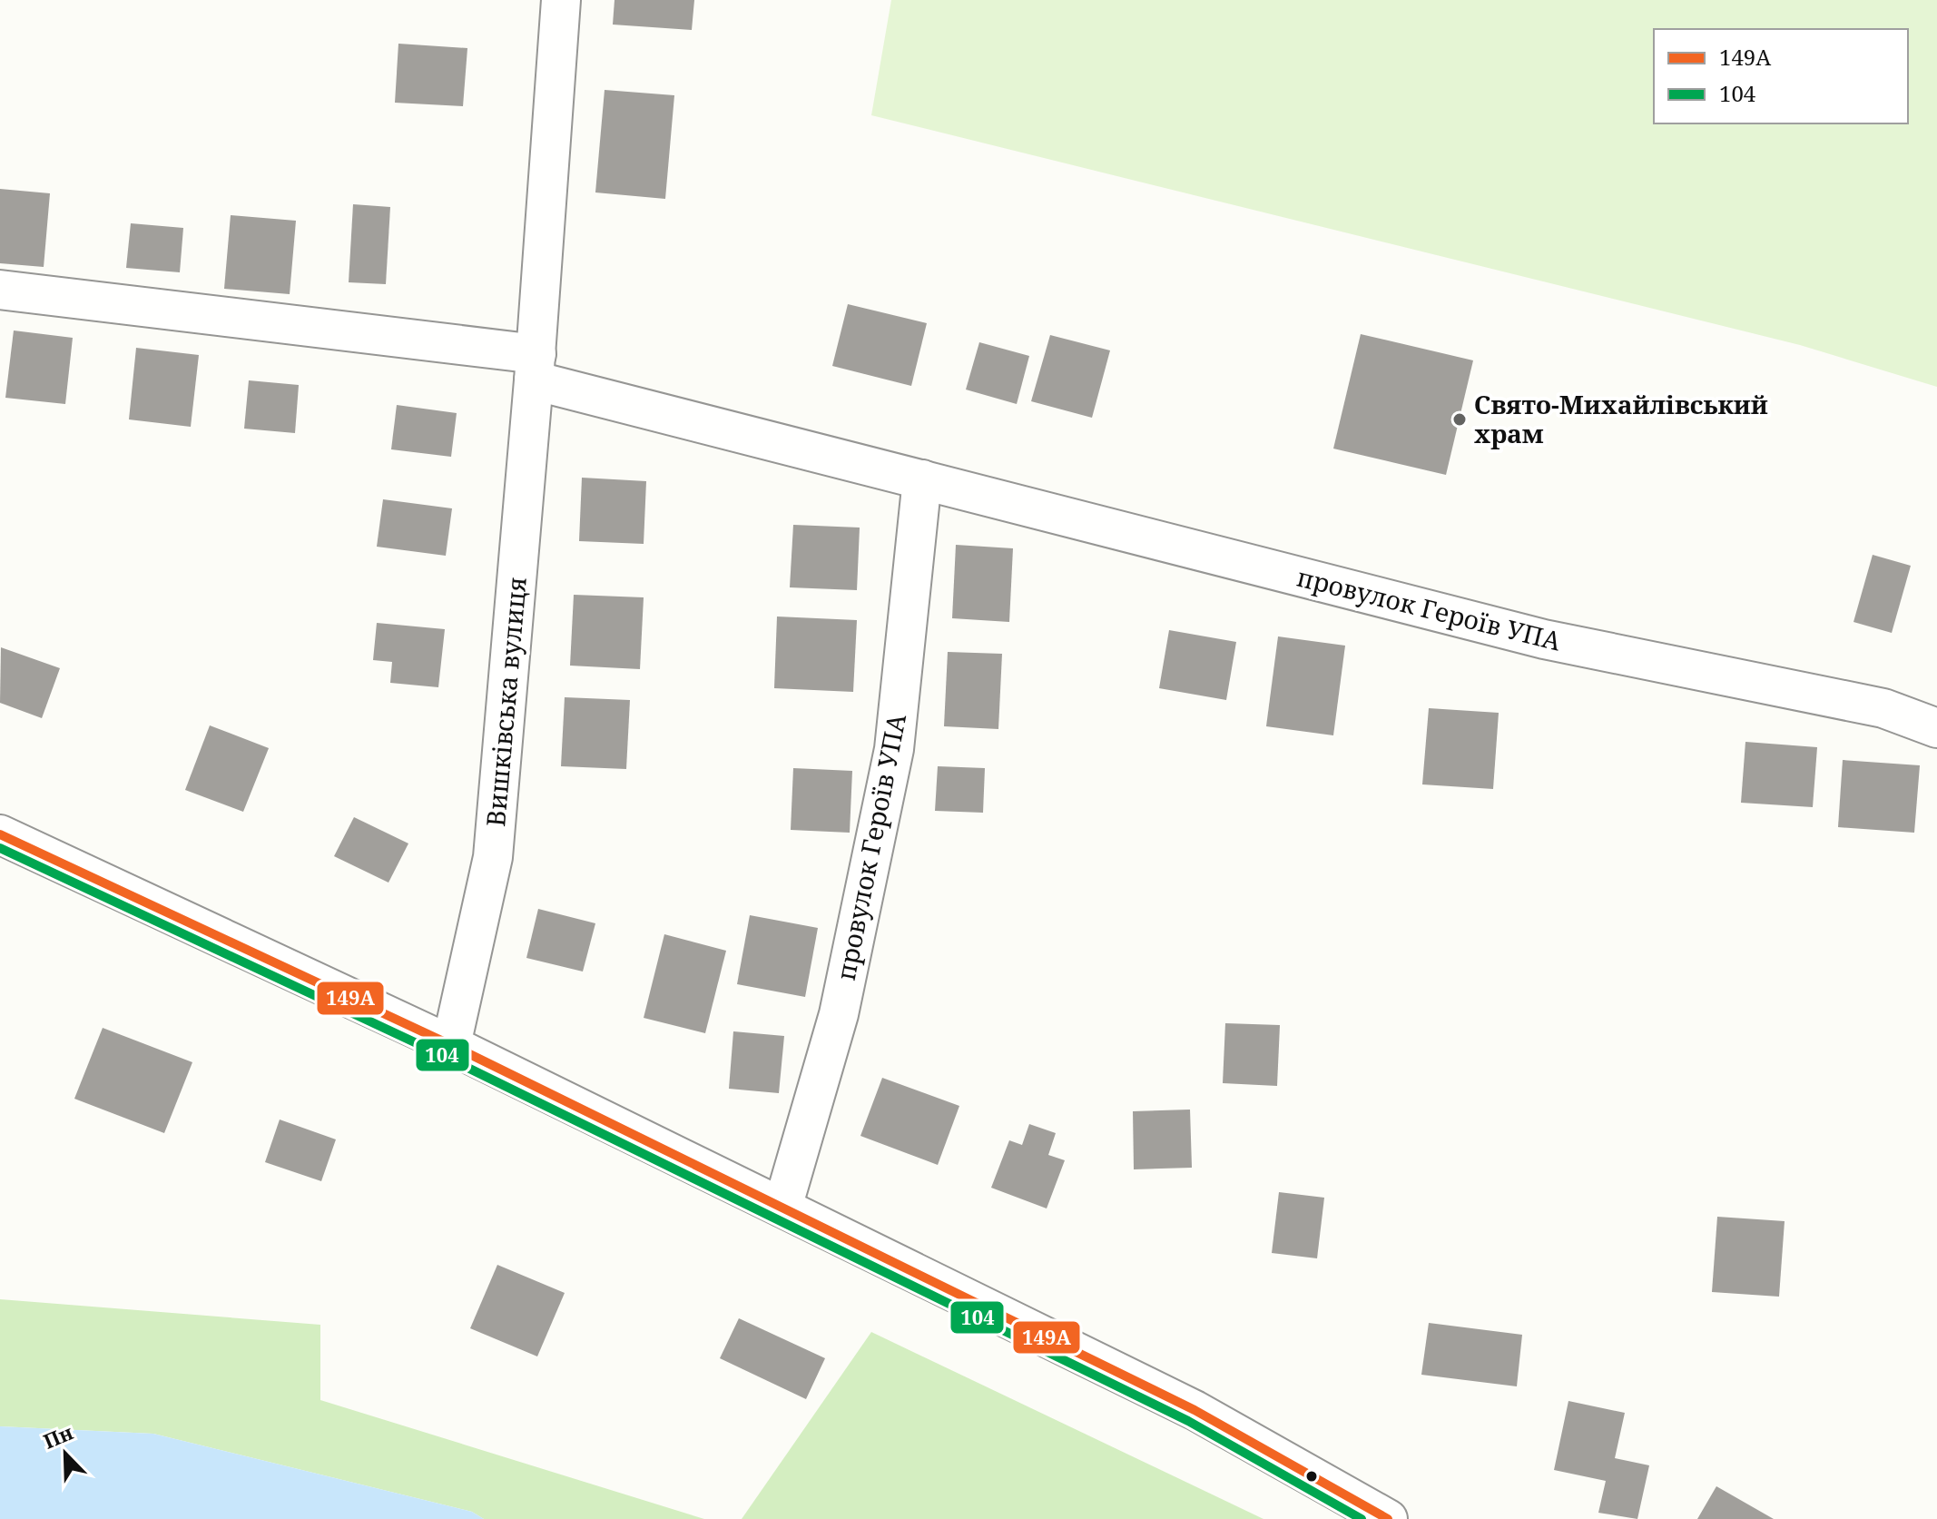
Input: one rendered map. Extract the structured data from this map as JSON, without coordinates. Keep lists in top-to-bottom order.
{
  "streets": {
    "street": ["провулок Героїв УПА", "Вишківська вулиця"]
  },
  "crossings": [
    ["провулок Героїв УПА", "Вишківська вулиця"]
  ],
  "places": ["Свято-Михайлівський храм"],
  "lines": ["transit line 149А", "transit line 104"],
  "legend": ["149А", "104"],
  "north": "top left"
}
